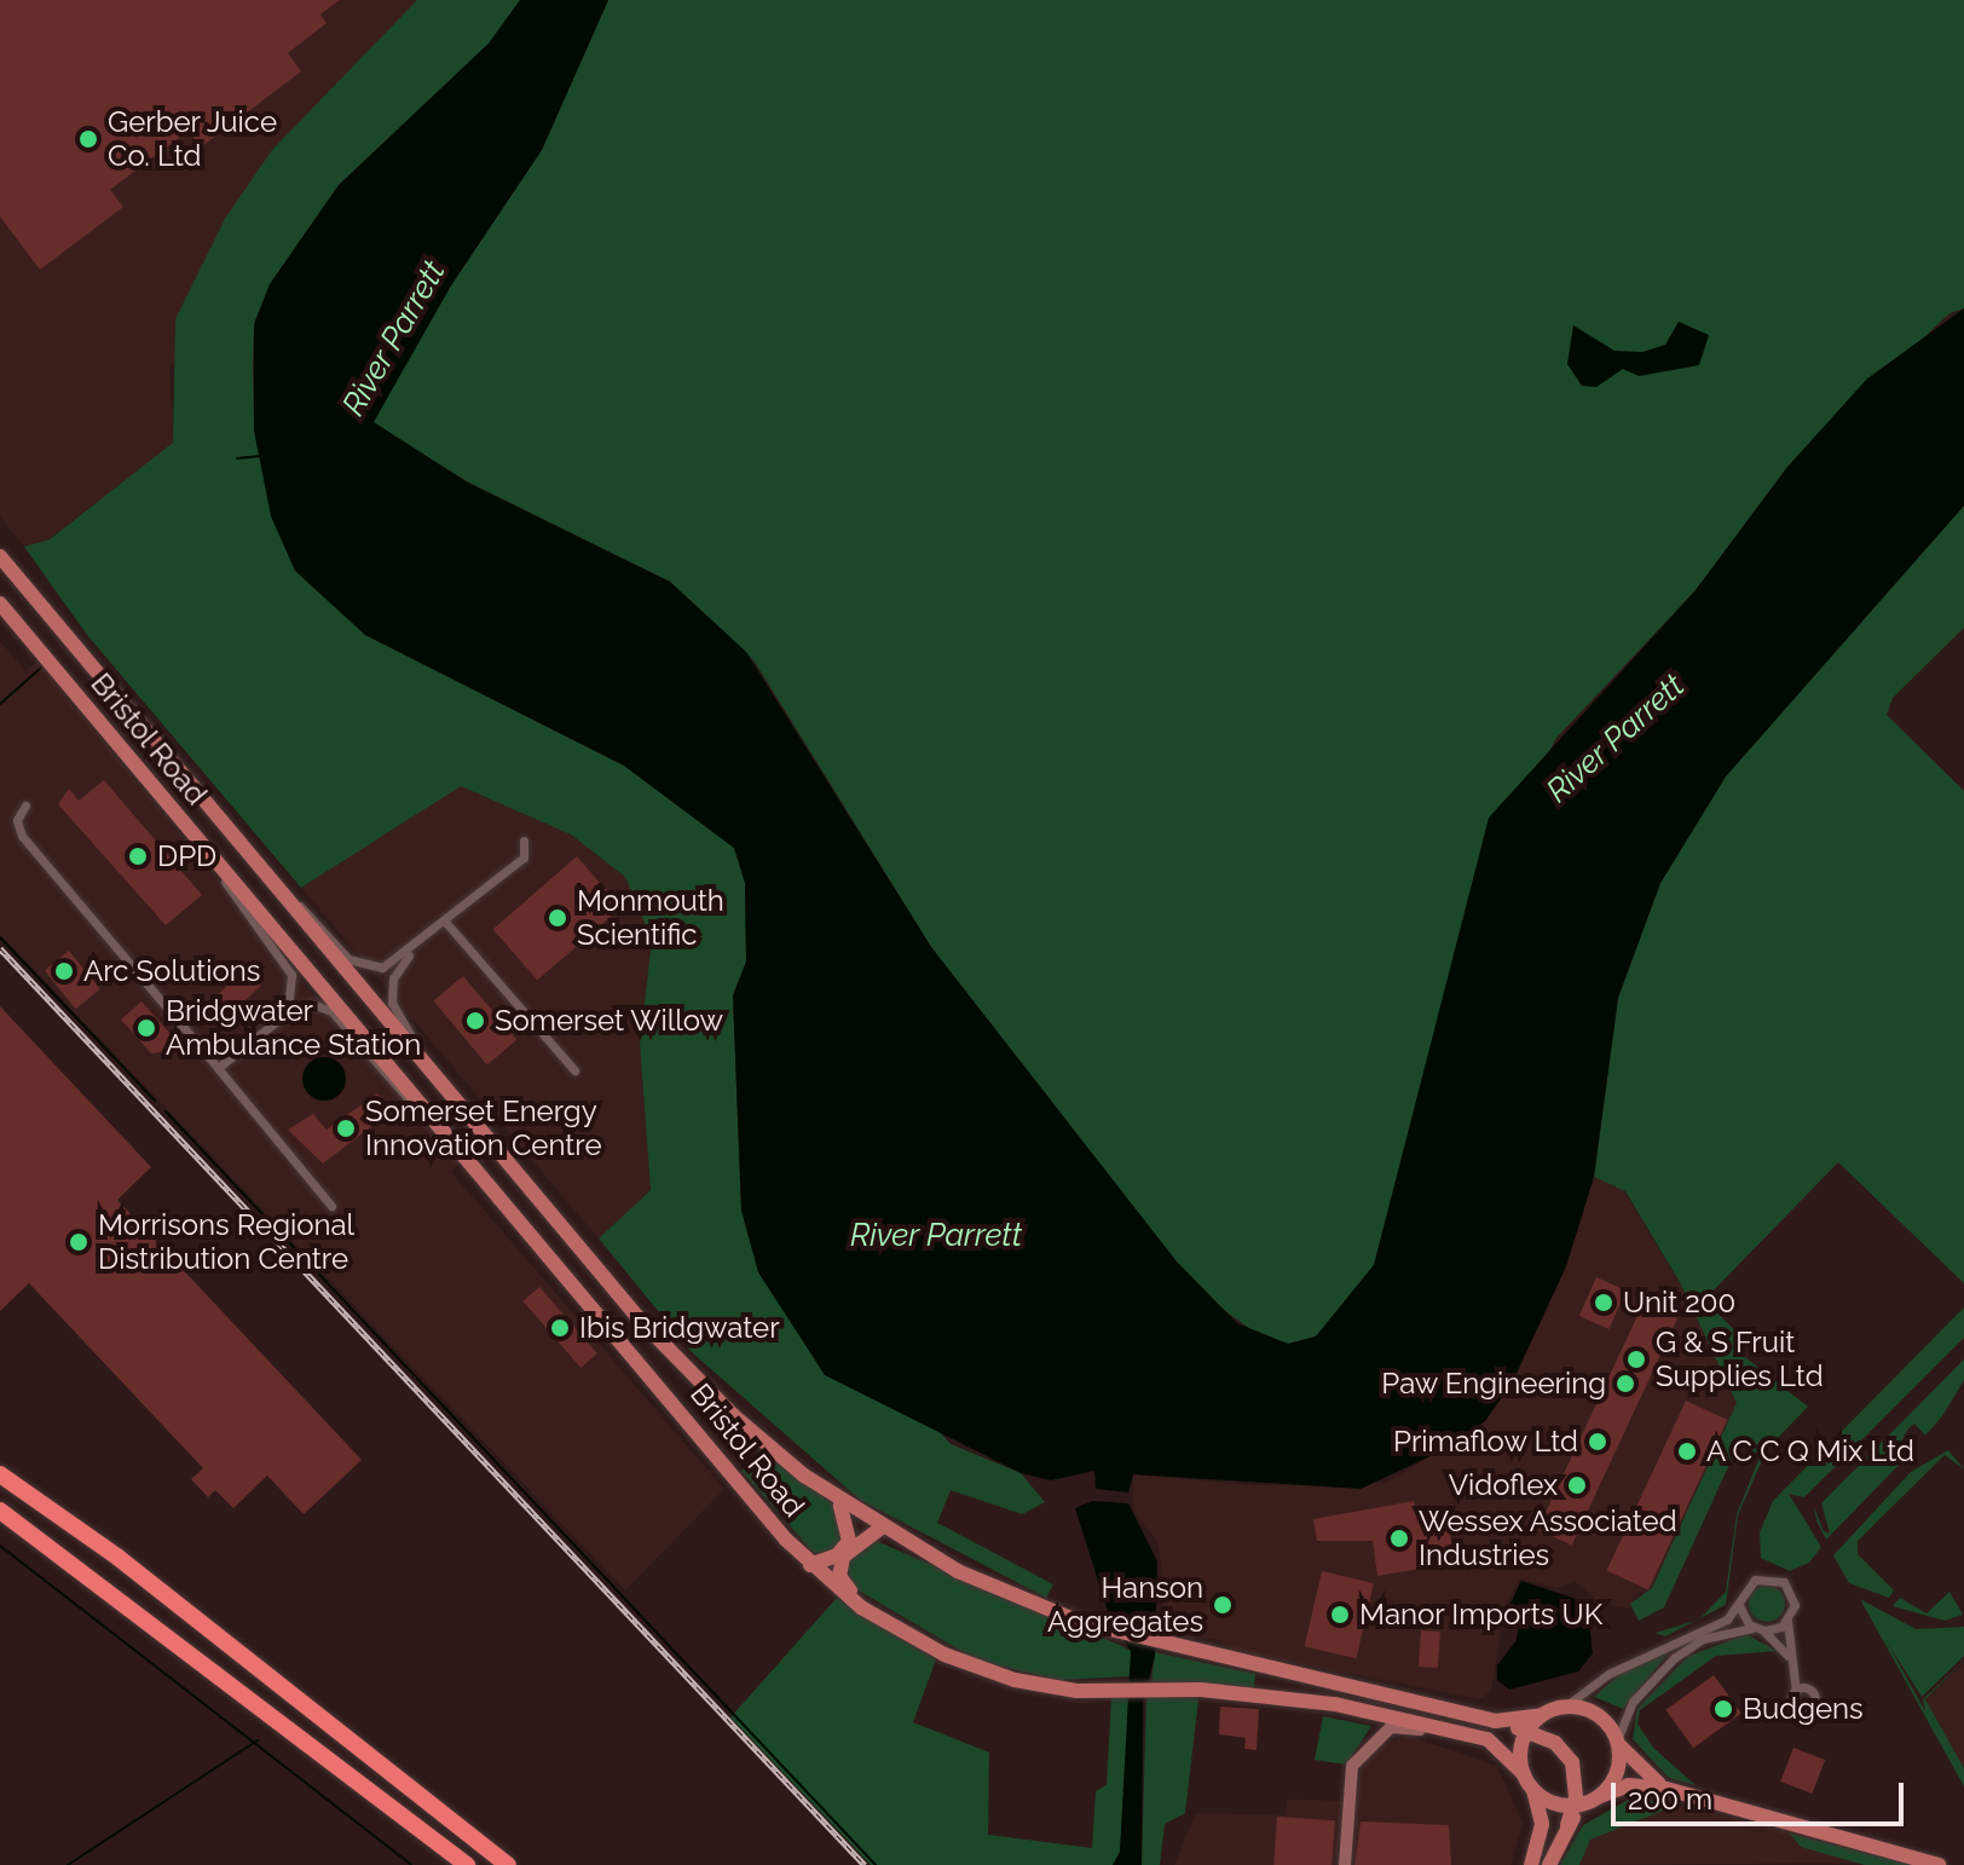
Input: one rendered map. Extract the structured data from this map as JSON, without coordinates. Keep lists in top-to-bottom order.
{
  "streets": {
    "main road": ["Bristol Road"]
  },
  "water": ["River Parrett"],
  "places": [
    "Gerber Juice Co. Ltd",
    "DPD",
    "Monmouth Scientific",
    "Arc Solutions",
    "Somerset Willow",
    "Bridgwater Ambulance Station",
    "Somerset Energy Innovation Centre",
    "Morrisons Regional Distribution Centre",
    "Unit 200",
    "Ibis Bridgwater",
    "G & S Fruit Supplies Ltd",
    "Paw Engineering",
    "Primaflow Ltd",
    "A C C Q Mix Ltd",
    "Vidoflex",
    "Wessex Associated Industries",
    "Hanson Aggregates",
    "Manor Imports UK",
    "Budgens"
  ],
  "scale_bar": "200 m"
}
